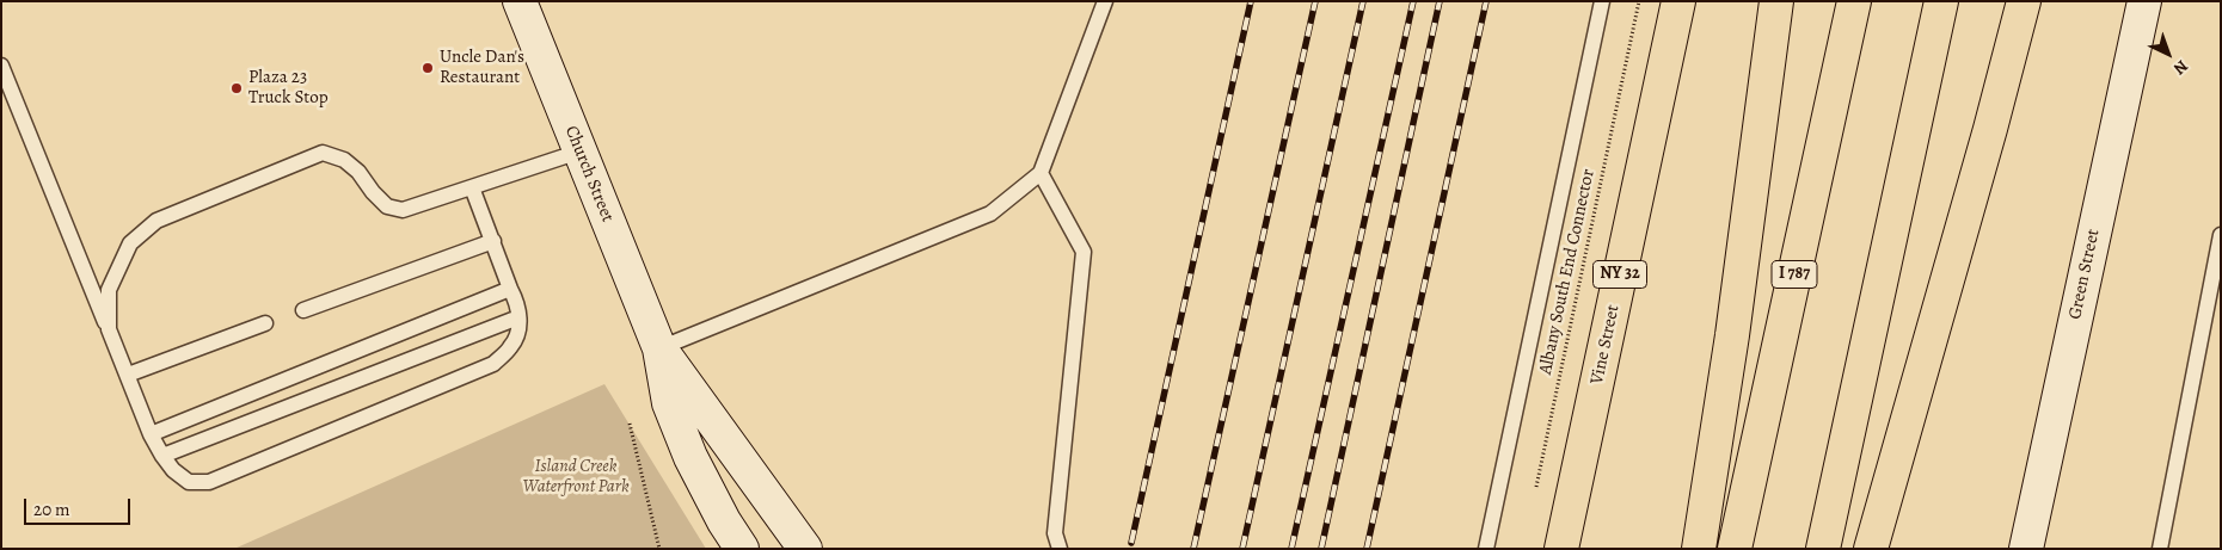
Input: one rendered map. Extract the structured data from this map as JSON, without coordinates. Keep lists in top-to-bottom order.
{
  "streets": {
    "main road": ["NY 32", "I 787", "Vine Street"],
    "street": ["Church Street", "Green Street"],
    "path": ["Albany South End Connector"]
  },
  "parks": ["Island Creek Waterfront Park"],
  "places": ["Uncle Dan's Restaurant", "Plaza 23 Truck Stop"],
  "scale_bar": "20 m",
  "north": "bottom right"
}
